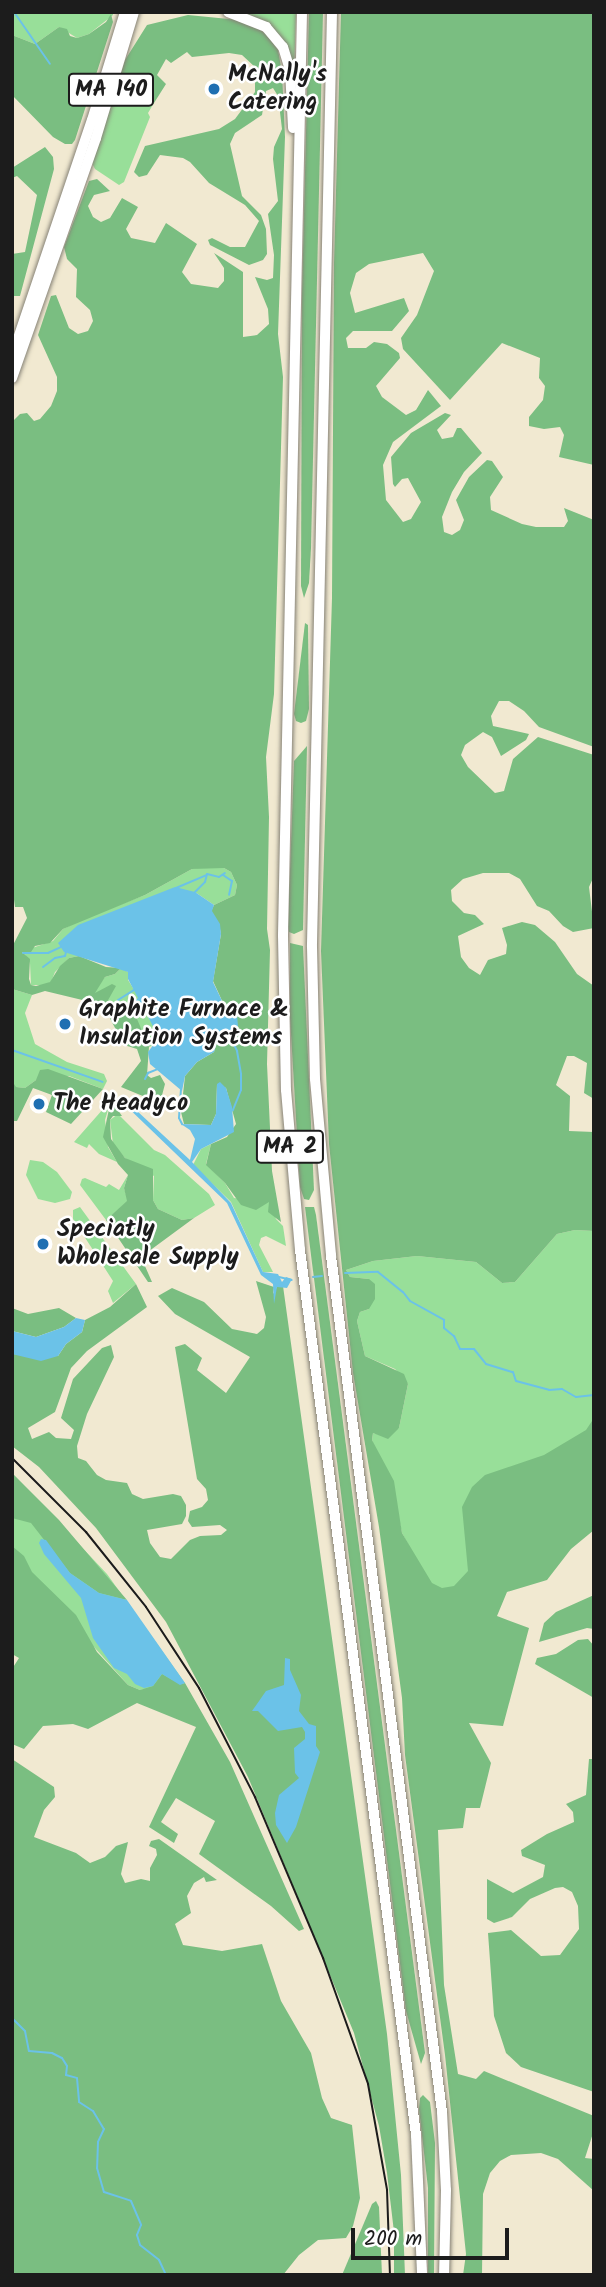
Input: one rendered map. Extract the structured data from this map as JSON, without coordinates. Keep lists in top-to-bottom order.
{
  "streets": {
    "highway": ["MA 140", "MA 2"]
  },
  "places": [
    "McNally's Catering",
    "Graphite Furnace & Insulation Systems",
    "The Headyco",
    "Speciatly Wholesale Supply"
  ],
  "scale_bar": "200 m"
}
